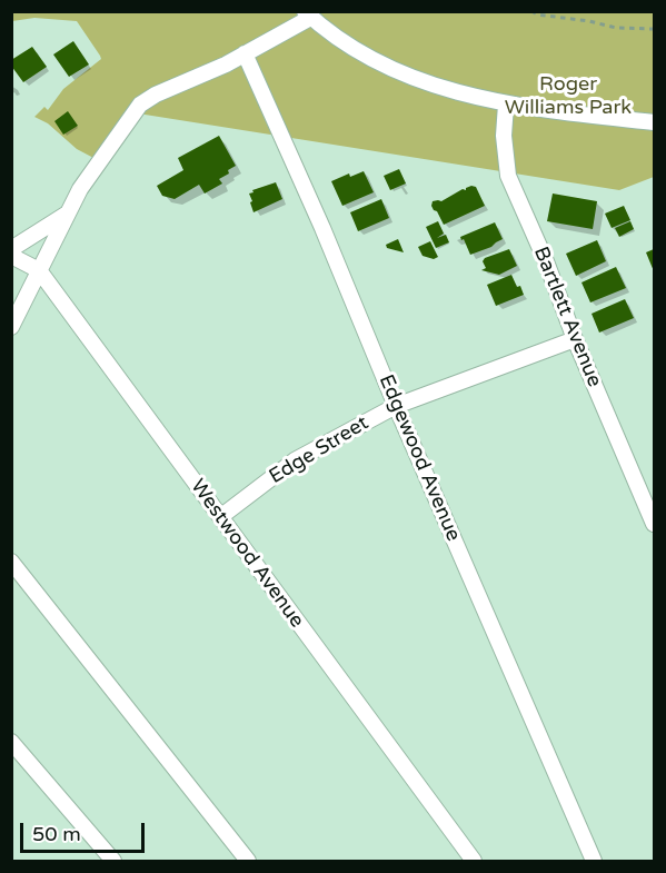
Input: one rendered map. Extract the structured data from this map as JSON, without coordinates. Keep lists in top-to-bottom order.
{
  "streets": {
    "street": [
      "Bartlett Avenue",
      "Edge Street",
      "Edgewood Avenue",
      "Westwood Avenue"
    ]
  },
  "crossings": [
    ["Bartlett Avenue", "Edge Street"],
    ["Edge Street", "Edgewood Avenue"],
    ["Edge Street", "Westwood Avenue"]
  ],
  "parks": ["Roger Williams Park"],
  "scale_bar": "50 m"
}
